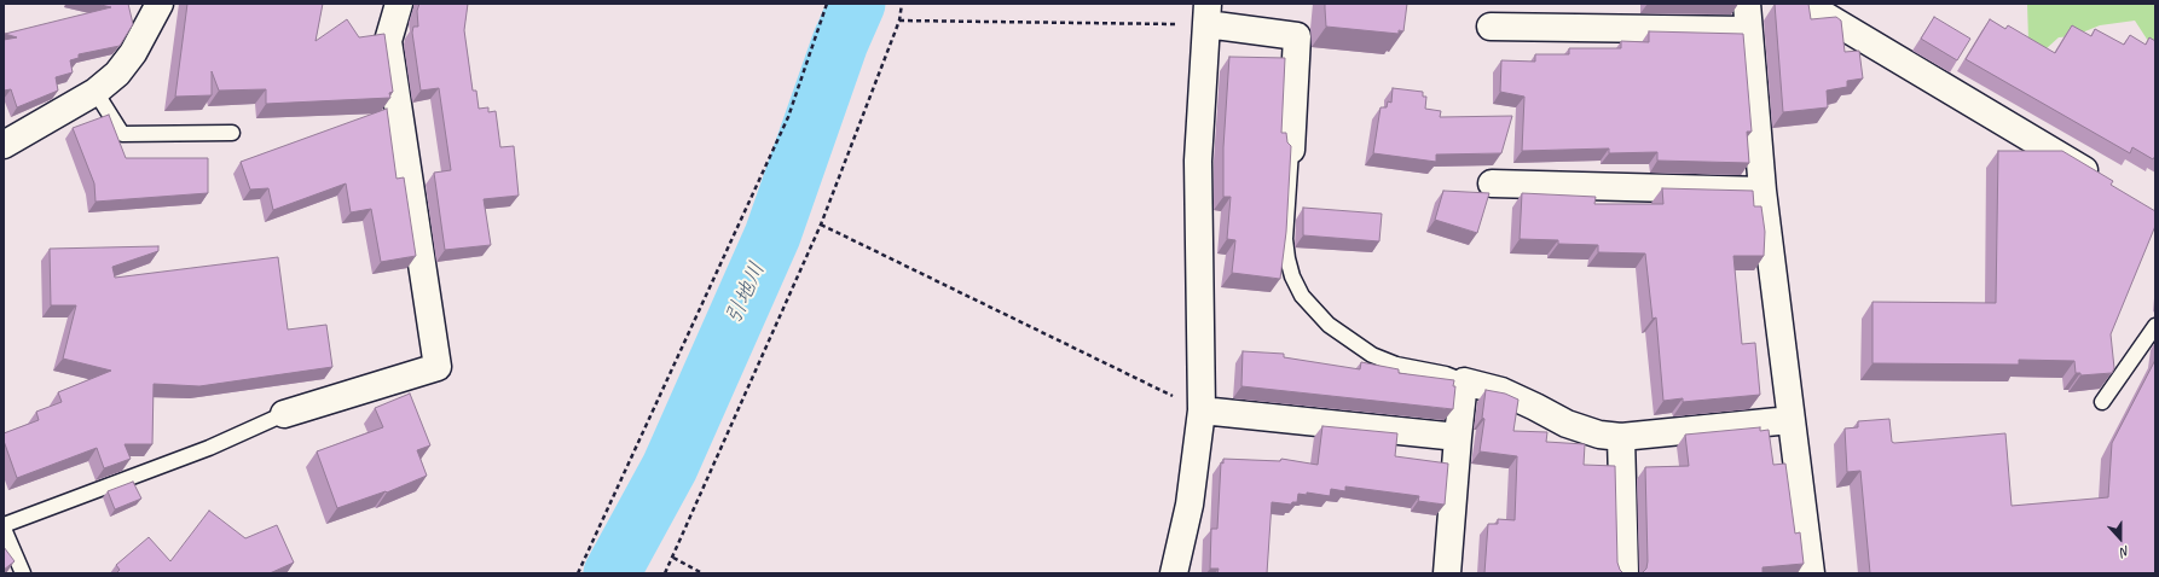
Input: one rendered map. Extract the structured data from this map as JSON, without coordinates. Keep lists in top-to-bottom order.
{
  "water": ["引地川"],
  "north": "bottom"
}
